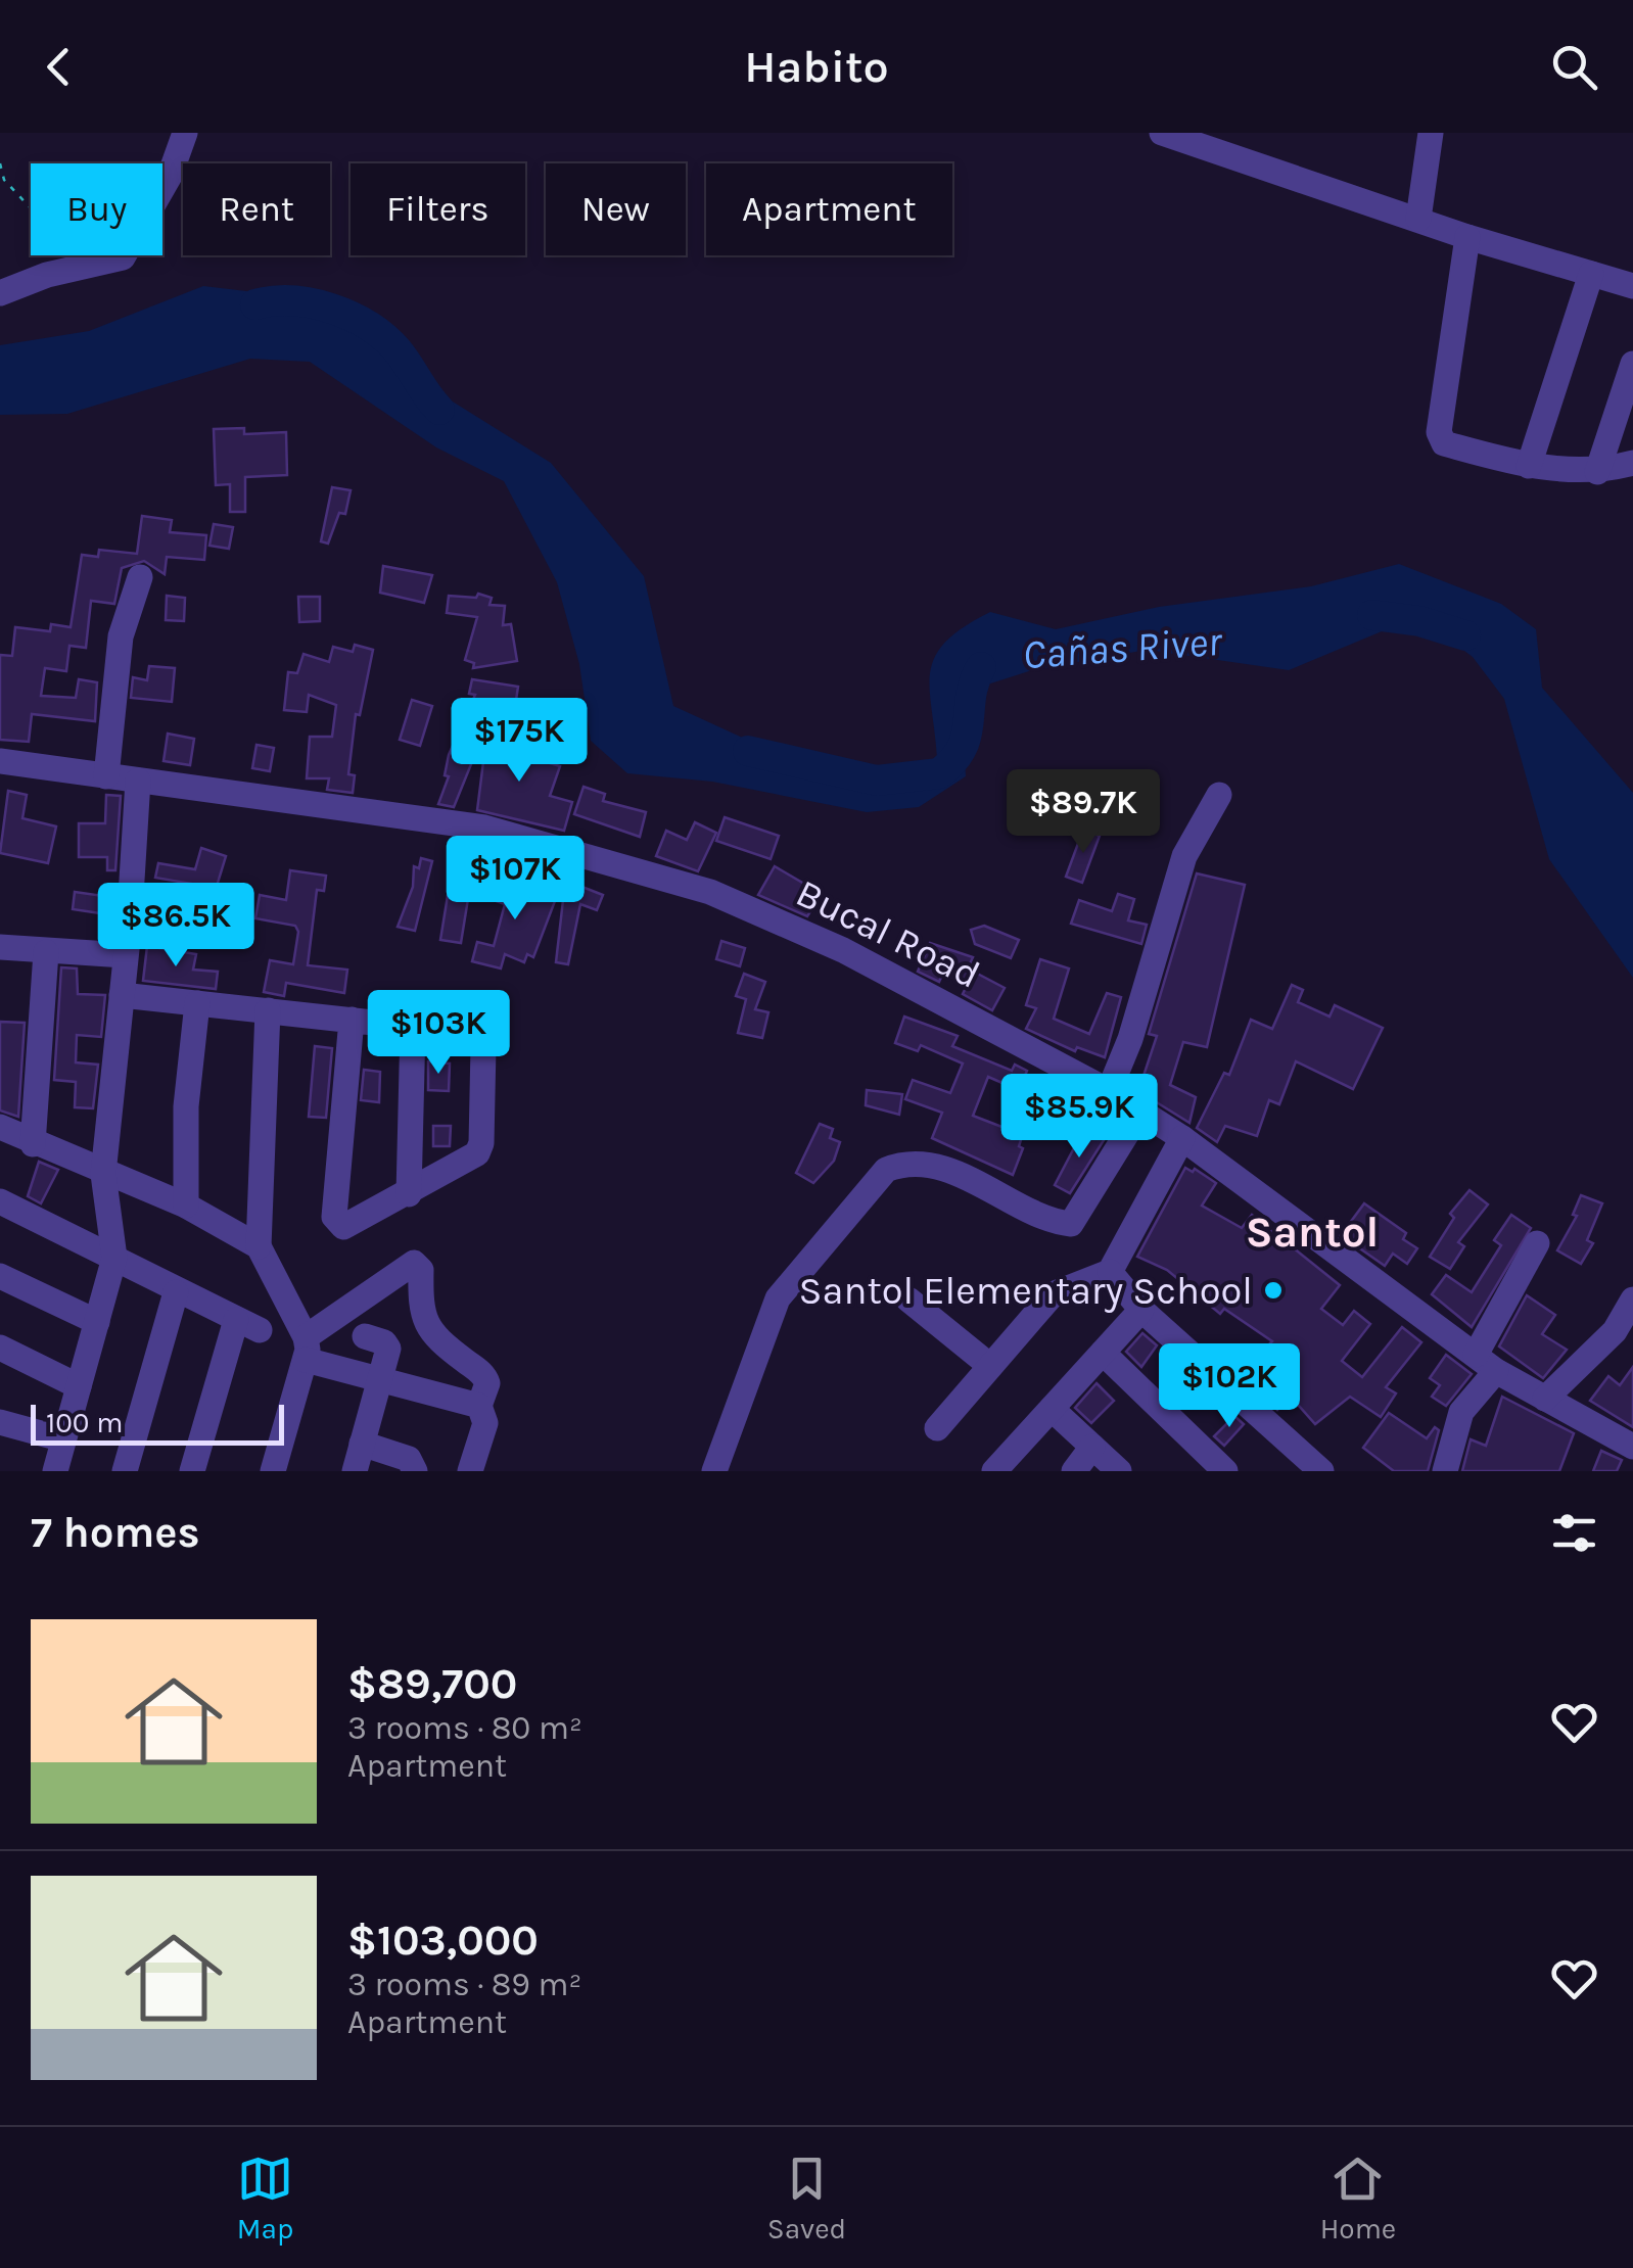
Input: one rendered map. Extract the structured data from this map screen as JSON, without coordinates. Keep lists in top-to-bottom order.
{
  "streets": {
    "street": ["Bucal Road"]
  },
  "districts": ["Santol"],
  "water": ["Cañas River"],
  "places": ["Santol Elementary School"],
  "scale_bar": "100 m",
  "page": {
    "header": "Habito",
    "chip": [
      "Buy",
      "Rent",
      "Filters",
      "New",
      "Apartment"
    ],
    "price": [
      "$175K",
      "$89.7K",
      "$107K",
      "$86.5K",
      "$103K",
      "$85.9K",
      "$102K"
    ],
    "scale": "100 m",
    "heading": "7 homes",
    "list": [
      {
        "name": "$89,700",
        "note": "3 rooms · 80 m² · Apartment"
      },
      {
        "name": "$103,000",
        "note": "3 rooms · 89 m² · Apartment"
      }
    ],
    "tabs": ["Map", "Saved", "Home"]
  }
}
